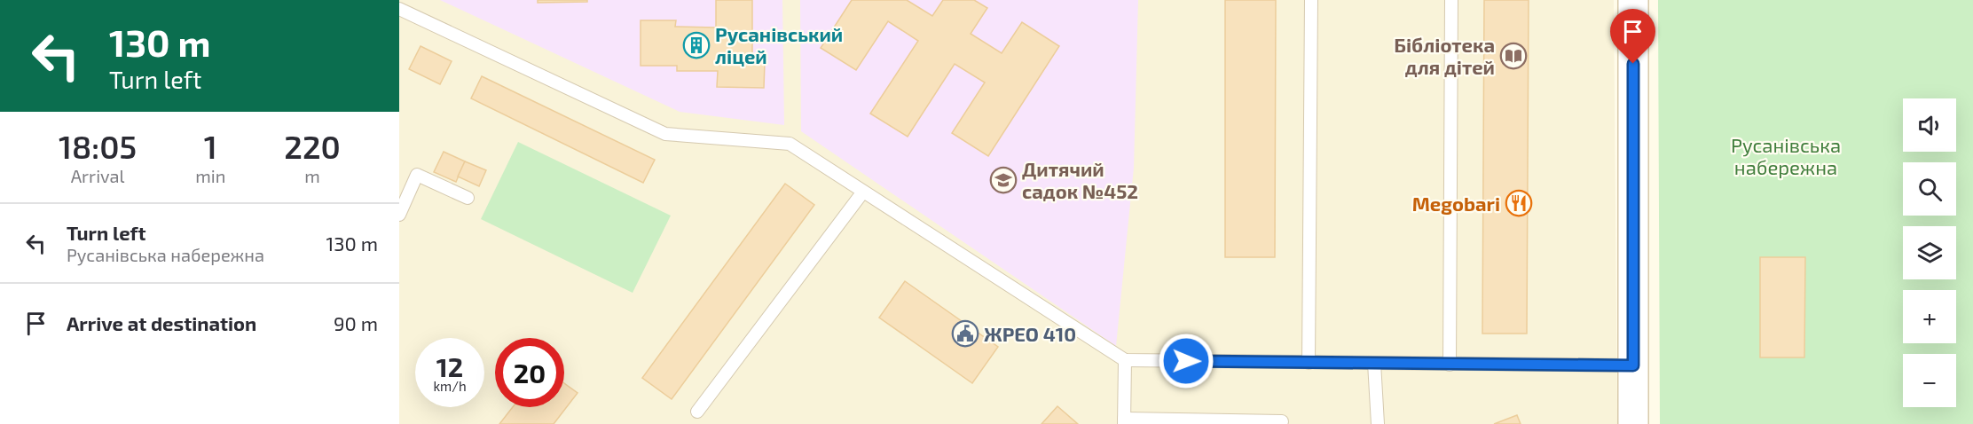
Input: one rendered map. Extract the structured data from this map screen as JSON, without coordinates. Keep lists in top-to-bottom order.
{
  "parks": ["Русанівська набережна"],
  "places": {
    "building": ["Русанівський ліцей"],
    "library": ["Бібліотека для дітей"],
    "school or university": ["Дитячий садок №452"],
    "restaurant": ["Megobari"],
    "public building": ["ЖРЕО 410"]
  },
  "page": {
    "turn": ["130 m", "Turn left"],
    "map_buttons": ["+", "−"],
    "eta": [
      "18:05",
      "Arrival",
      "1",
      "min",
      "220",
      "m"
    ],
    "list": [
      {
        "name": "Turn left",
        "note": "Русанівська набережна",
        "value": "130 m"
      },
      {
        "name": "Arrive at destination",
        "value": "90 m"
      }
    ],
    "speed": "12 km/h",
    "limit": "20"
  }
}
